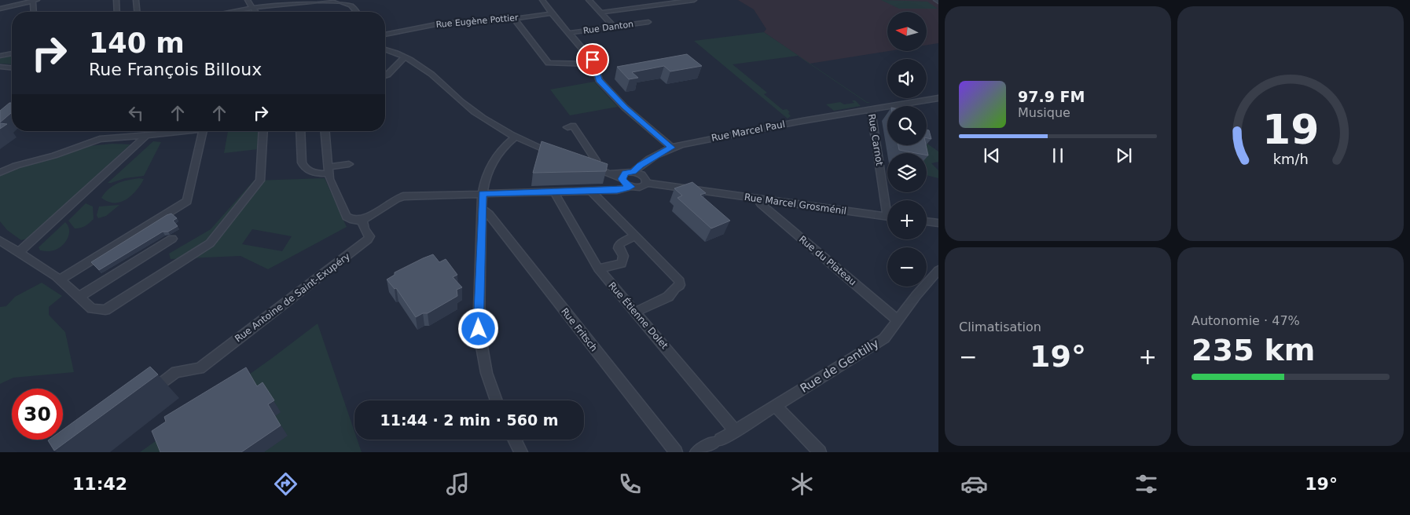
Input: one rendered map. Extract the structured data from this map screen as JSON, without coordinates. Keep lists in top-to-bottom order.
{
  "streets": {
    "street": [
      "Rue Eugène Pottier",
      "Rue Danton",
      "Rue Marcel Paul",
      "Rue Carnot",
      "Rue Marcel Grosménil",
      "Rue du Plateau",
      "Rue Antoine de Saint-Exupéry",
      "Rue Étienne Dolet",
      "Rue Fritsch",
      "Rue de Gentilly"
    ]
  },
  "crossings": [
    ["Rue Marcel Paul", "Rue Carnot"],
    ["Rue Marcel Grosménil", "Rue du Plateau"],
    ["Rue du Plateau", "Rue de Gentilly"],
    ["Rue Étienne Dolet", "Rue de Gentilly"]
  ],
  "north": "left",
  "page": {
    "map_buttons": ["+", "−"],
    "turn": ["140 m", "Rue François Billoux"],
    "song": ["97.9 FM", "Musique"],
    "tile": [
      "Climatisation",
      ["Autonomie · 47%", "235 km"]
    ],
    "heat": ["−", "19°", "+"],
    "limit": "30",
    "trip": "11:44 · 2 min · 560 m",
    "tabs": ["11:42", "19°"],
    "gauge": ["19", "km/h"]
  }
}
